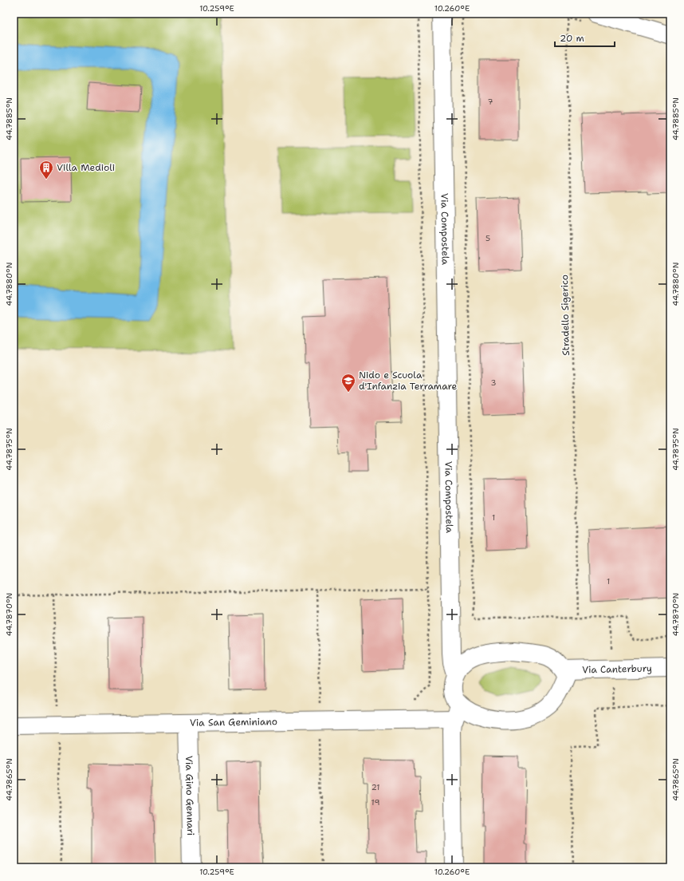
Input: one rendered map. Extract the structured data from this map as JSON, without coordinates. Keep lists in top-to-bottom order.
{
  "streets": {
    "street": [
      "Via Compostela",
      "Via Canterbury",
      "Via San Geminiano",
      "Via Gino Gennari"
    ],
    "path": ["Stradello Sigerico"]
  },
  "crossings": [
    ["Via Compostela", "Via Canterbury"],
    ["Via Compostela", "Via San Geminiano"],
    ["Via Canterbury", "Via San Geminiano"],
    ["Via San Geminiano", "Via Gino Gennari"]
  ],
  "places": {
    "building": ["Villa Medioli"],
    "school or university": ["Nido e Scuola d'Infanzia Terramare"]
  },
  "house_numbers": [
    "7",
    "5",
    "3",
    "1",
    "1",
    "21",
    "19"
  ],
  "scale_bar": "20 m",
  "coordinates": [
    "10.259°E",
    "10.260°E",
    "44.7885°N",
    "44.7880°N",
    "44.7875°N",
    "44.7870°N",
    "44.7865°N"
  ]
}
